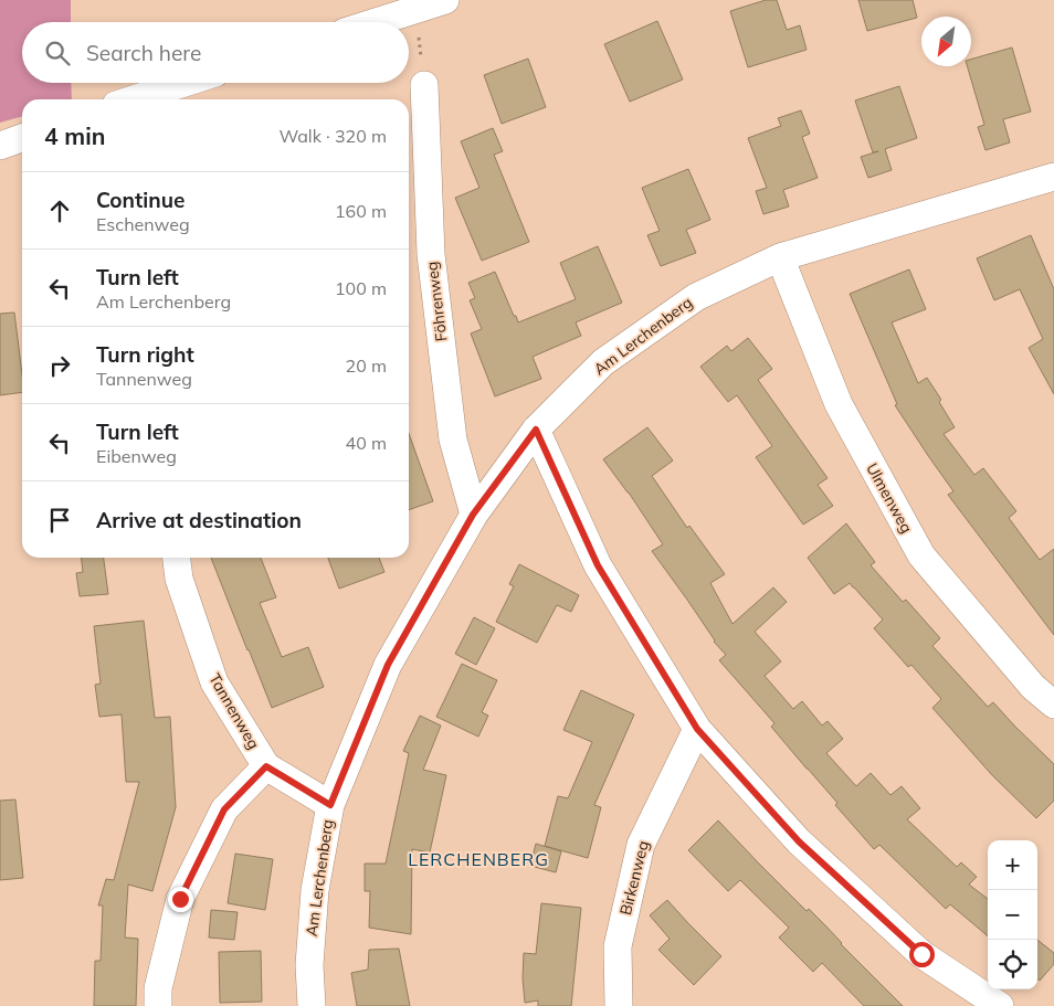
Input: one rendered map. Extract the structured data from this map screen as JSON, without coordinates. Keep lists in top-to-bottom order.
{
  "streets": {
    "street": [
      "Föhrenweg",
      "Am Lerchenberg",
      "Ulmenweg",
      "Tannenweg",
      "Birkenweg"
    ]
  },
  "crossings": [
    ["Föhrenweg", "Am Lerchenberg"],
    ["Am Lerchenberg", "Ulmenweg"],
    ["Am Lerchenberg", "Tannenweg"]
  ],
  "districts": ["LERCHENBERG"],
  "north": "bottom left",
  "page": {
    "search": "Search here",
    "heading": ["4 min", "Walk · 320 m"],
    "list": [
      ["Continue", "Eschenweg", "160 m"],
      ["Turn left", "Am Lerchenberg", "100 m"],
      ["Turn right", "Tannenweg", "20 m"],
      ["Turn left", "Eibenweg", "40 m"],
      "Arrive at destination"
    ],
    "map_buttons": ["+", "−"]
  }
}
